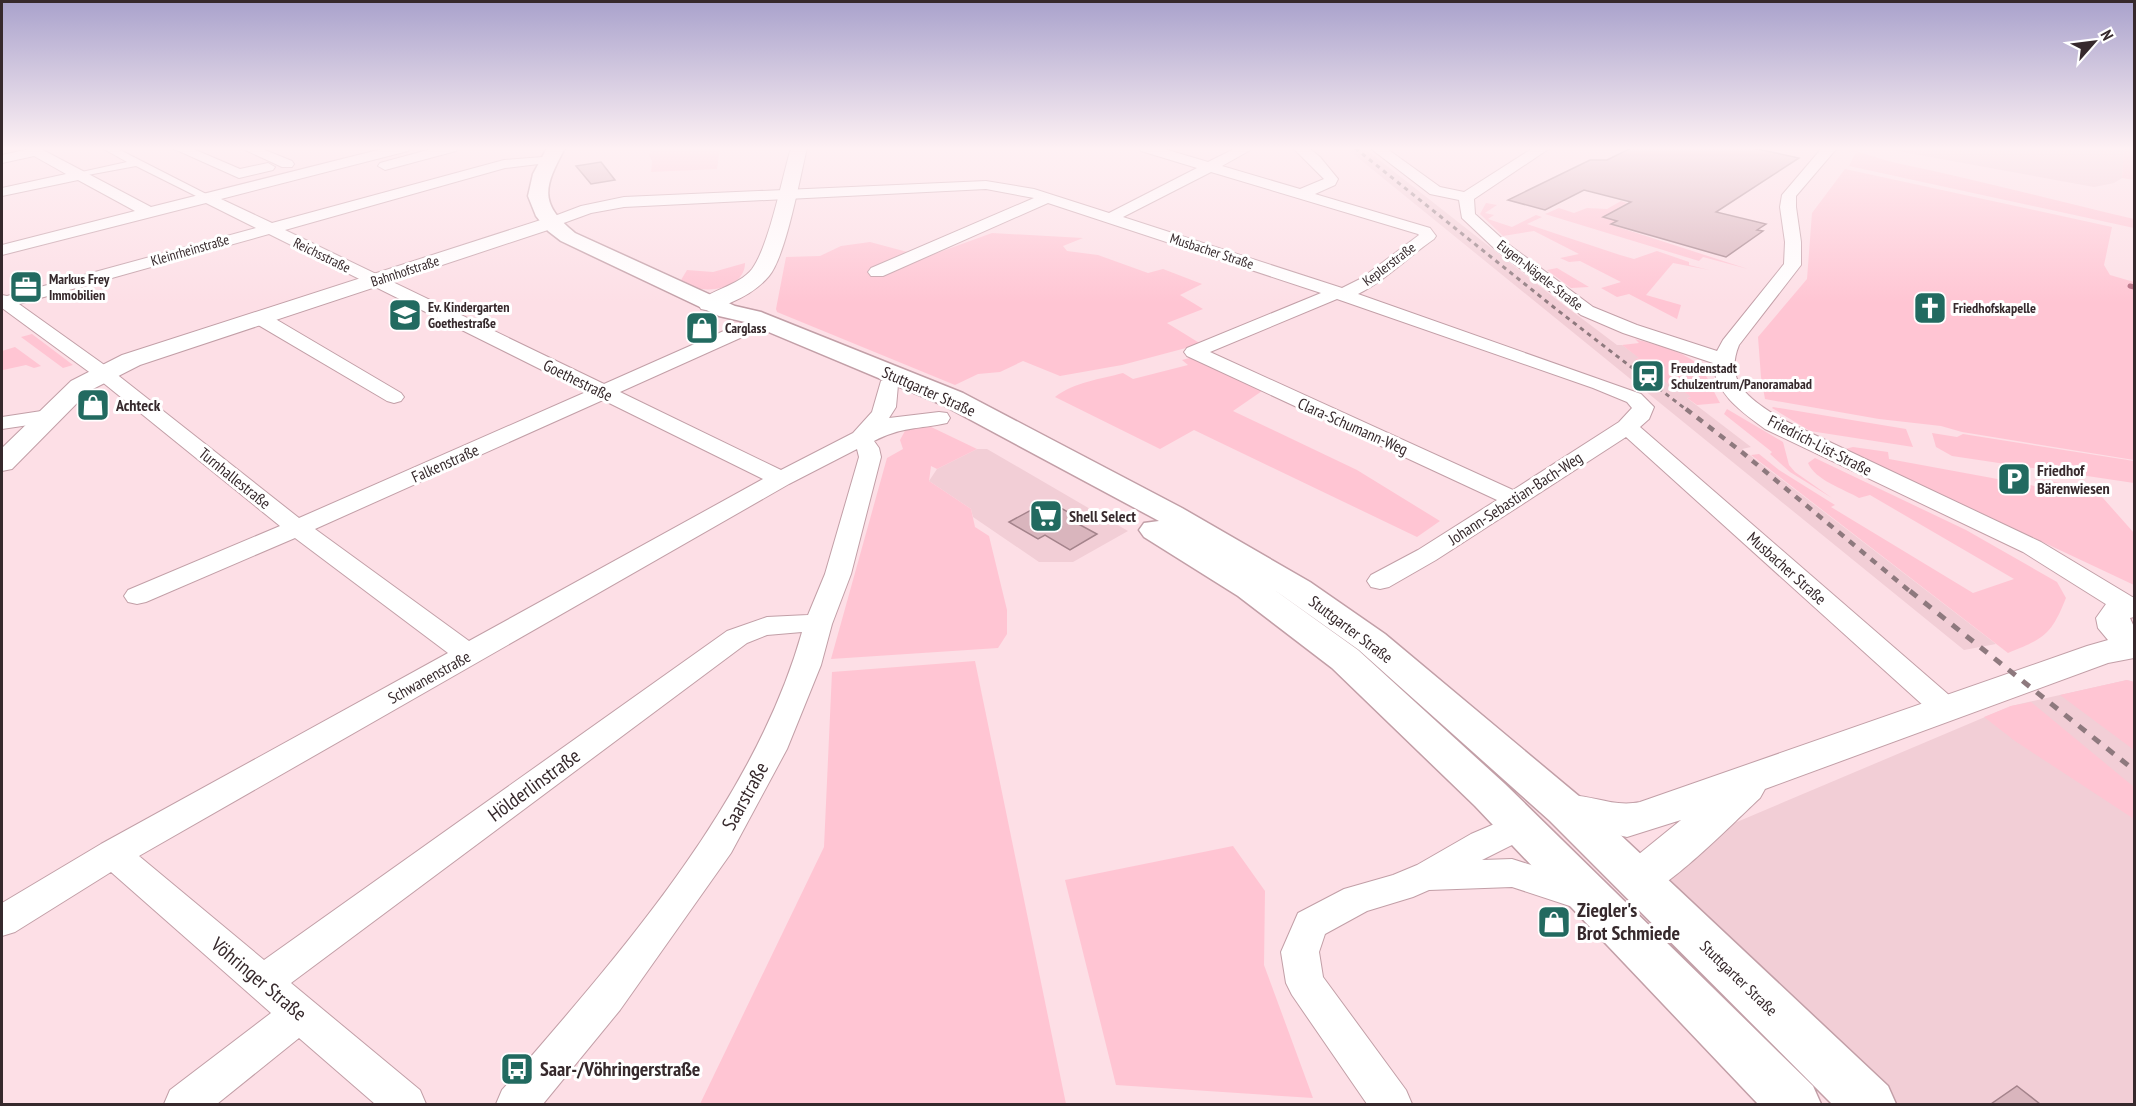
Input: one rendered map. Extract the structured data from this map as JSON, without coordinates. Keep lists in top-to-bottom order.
{
  "streets": {
    "main road": ["Stuttgarter Straße"],
    "street": [
      "Kleinrheinstraße",
      "Musbacher Straße",
      "Reichsstraße",
      "Keplerstraße",
      "Bahnhofstraße",
      "Eugen-Nägele-Straße",
      "Goethestraße",
      "Clara-Schumann-Weg",
      "Friedrich-List-Straße",
      "Falkenstraße",
      "Turnhallestraße",
      "Johann-Sebastian-Bach-Weg",
      "Schwanenstraße",
      "Hölderlinstraße",
      "Saarstraße",
      "Vöhringer Straße"
    ]
  },
  "crossings": [
    ["Kleinrheinstraße", "Reichsstraße"],
    ["Kleinrheinstraße", "Turnhallestraße"],
    ["Musbacher Straße", "Keplerstraße"],
    ["Musbacher Straße", "Bahnhofstraße"],
    ["Musbacher Straße", "Stuttgarter Straße"],
    ["Musbacher Straße", "Clara-Schumann-Weg"],
    ["Musbacher Straße", "Johann-Sebastian-Bach-Weg"],
    ["Reichsstraße", "Bahnhofstraße"],
    ["Reichsstraße", "Goethestraße"],
    ["Keplerstraße", "Clara-Schumann-Weg"],
    ["Bahnhofstraße", "Goethestraße"],
    ["Bahnhofstraße", "Stuttgarter Straße"],
    ["Bahnhofstraße", "Turnhallestraße"],
    ["Eugen-Nägele-Straße", "Friedrich-List-Straße"],
    ["Goethestraße", "Falkenstraße"],
    ["Goethestraße", "Schwanenstraße"],
    ["Stuttgarter Straße", "Falkenstraße"],
    ["Stuttgarter Straße", "Schwanenstraße"],
    ["Clara-Schumann-Weg", "Johann-Sebastian-Bach-Weg"],
    ["Falkenstraße", "Turnhallestraße"],
    ["Turnhallestraße", "Schwanenstraße"],
    ["Schwanenstraße", "Saarstraße"],
    ["Schwanenstraße", "Vöhringer Straße"],
    ["Hölderlinstraße", "Saarstraße"],
    ["Hölderlinstraße", "Vöhringer Straße"]
  ],
  "places": {
    "office": ["Markus Frey Immobilien"],
    "church": ["Friedhofskapelle"],
    "school or university": ["Ev. Kindergarten Goethestraße"],
    "shop": ["Carglass", "Achteck", "Ziegler's Brot Schmiede"],
    "station": ["Freudenstadt Schulzentrum/Panoramabad"],
    "parking": ["Friedhof Bärenwiesen"],
    "supermarket": ["Shell Select"],
    "bus stop": ["Saar-/Vöhringerstraße"]
  },
  "north": "top right"
}
